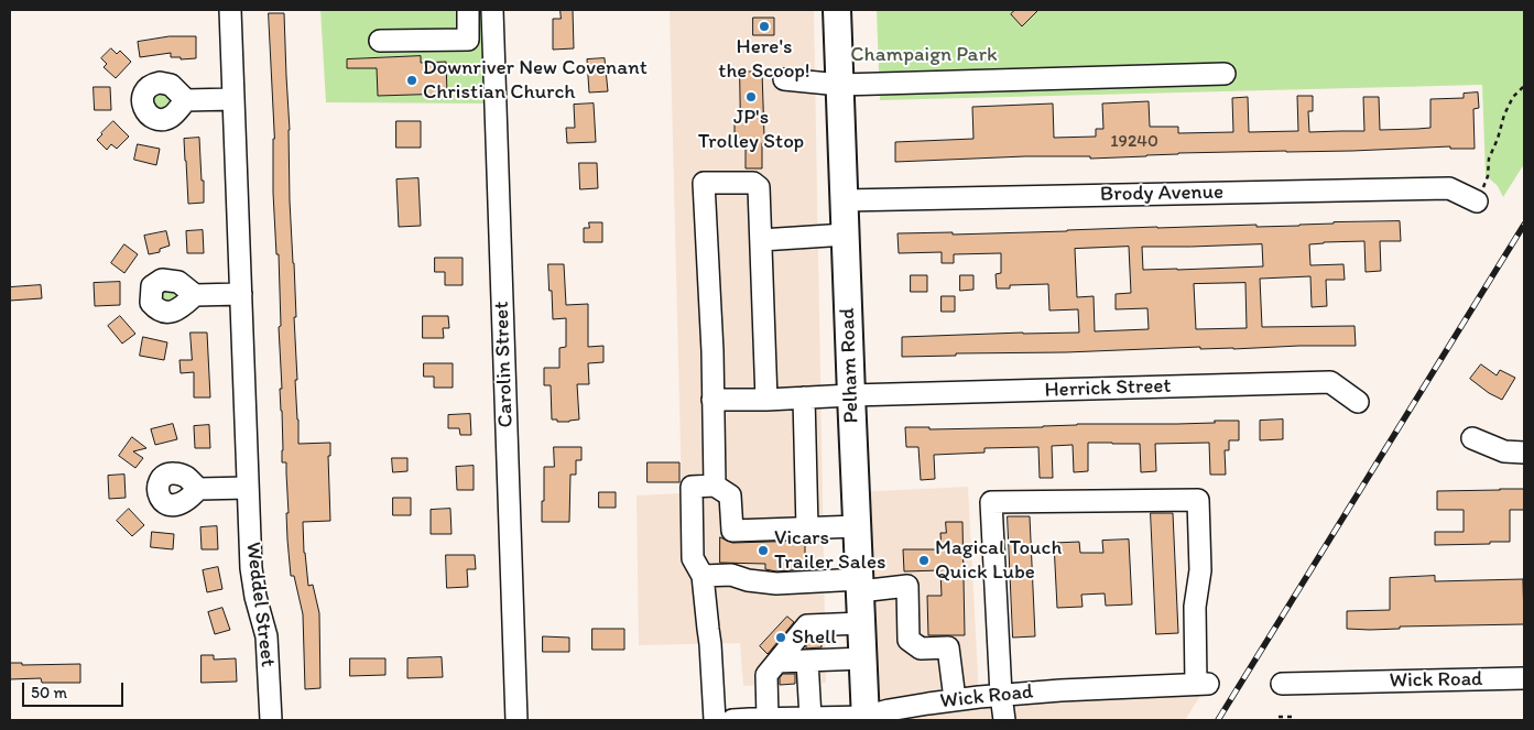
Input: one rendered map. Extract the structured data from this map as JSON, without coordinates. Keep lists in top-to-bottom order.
{
  "streets": {
    "main road": ["Pelham Road"],
    "street": [
      "Brody Avenue",
      "Carolin Street",
      "Herrick Street",
      "Weddel Street",
      "Wick Road"
    ]
  },
  "crossings": [
    ["Brody Avenue", "Pelham Road"],
    ["Pelham Road", "Herrick Street"],
    ["Pelham Road", "Wick Road"]
  ],
  "parks": ["Champaign Park"],
  "places": [
    "Here's the Scoop!",
    "Downriver New Covenant Christian Church",
    "JP's Trolley Stop",
    "Vicars Trailer Sales",
    "Magical Touch Quick Lube",
    "Shell"
  ],
  "house_numbers": ["19240"],
  "scale_bar": "50 m"
}
